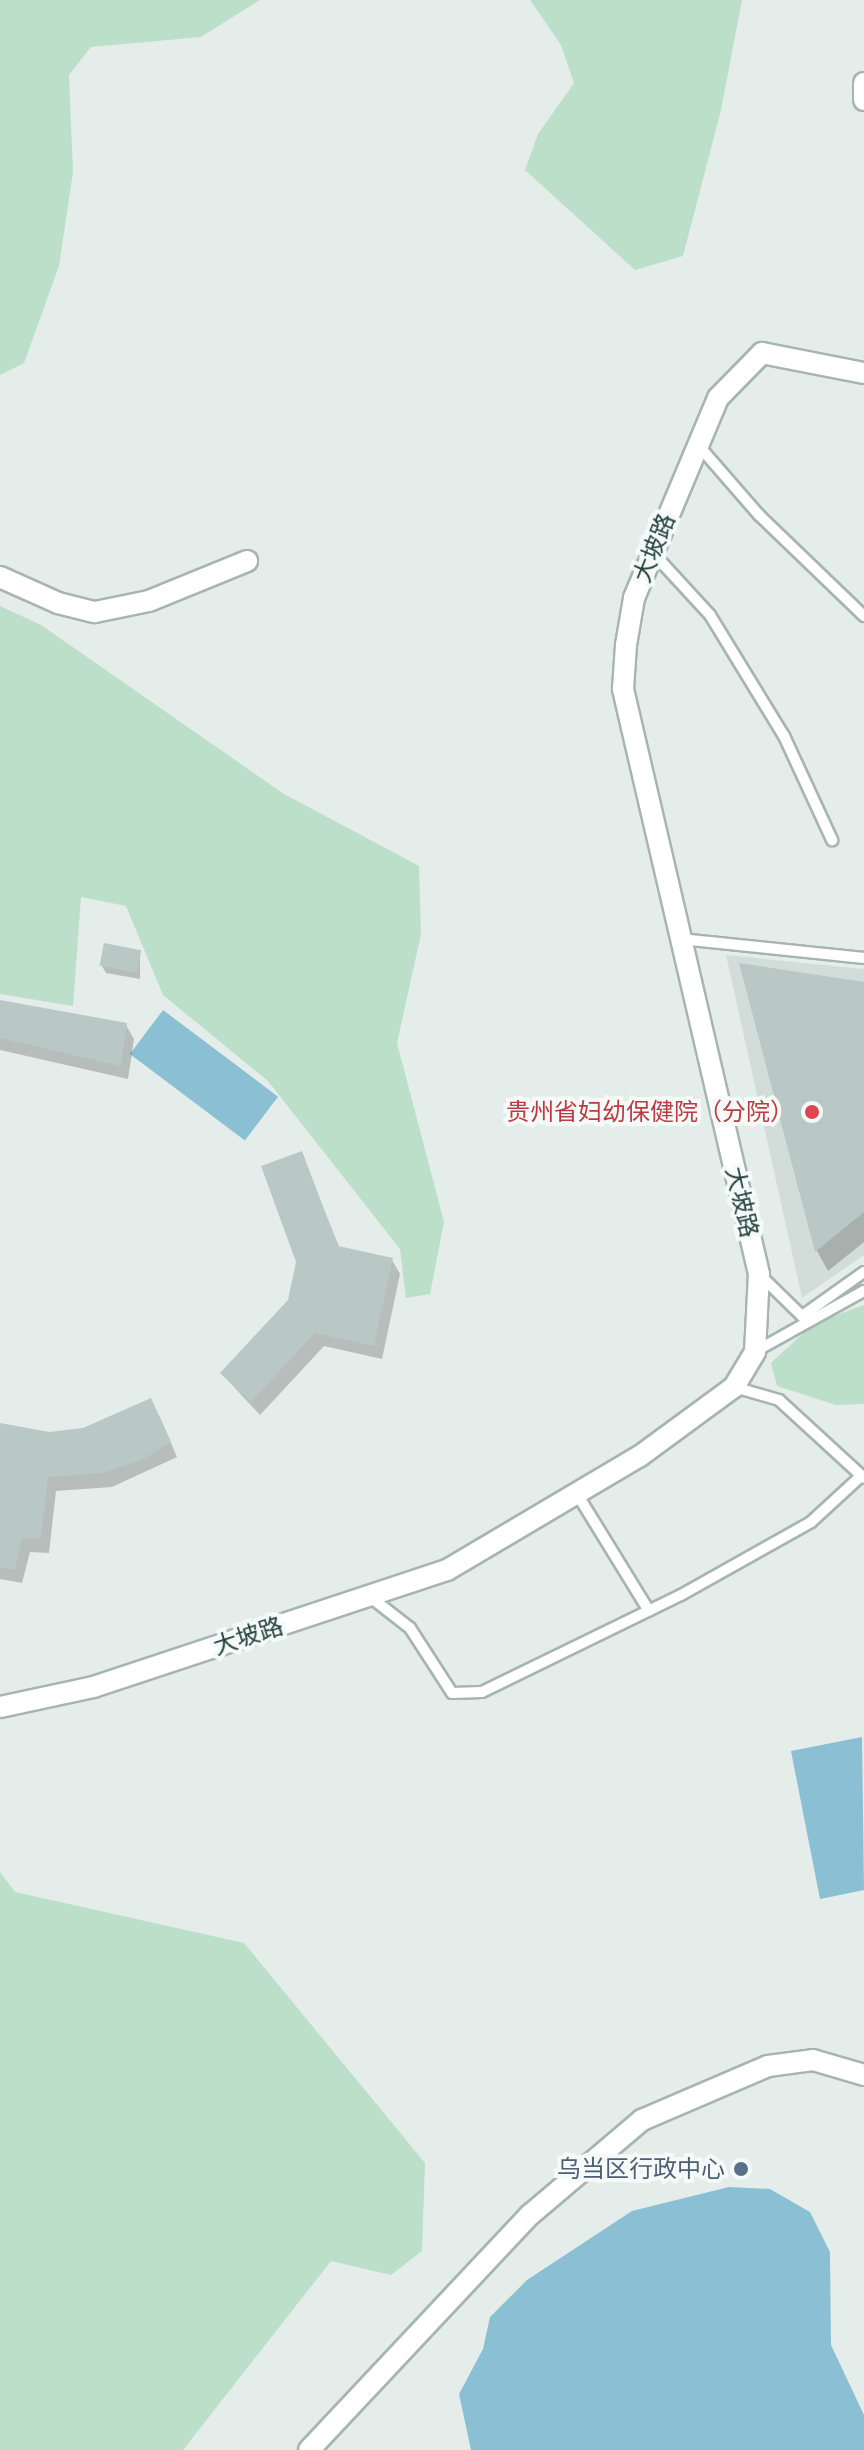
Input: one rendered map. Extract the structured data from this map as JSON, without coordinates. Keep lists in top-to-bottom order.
{
  "streets": {
    "street": ["大坡路"]
  },
  "places": ["贵州省妇幼保健院（分院）", "乌当区行政中心"]
}
